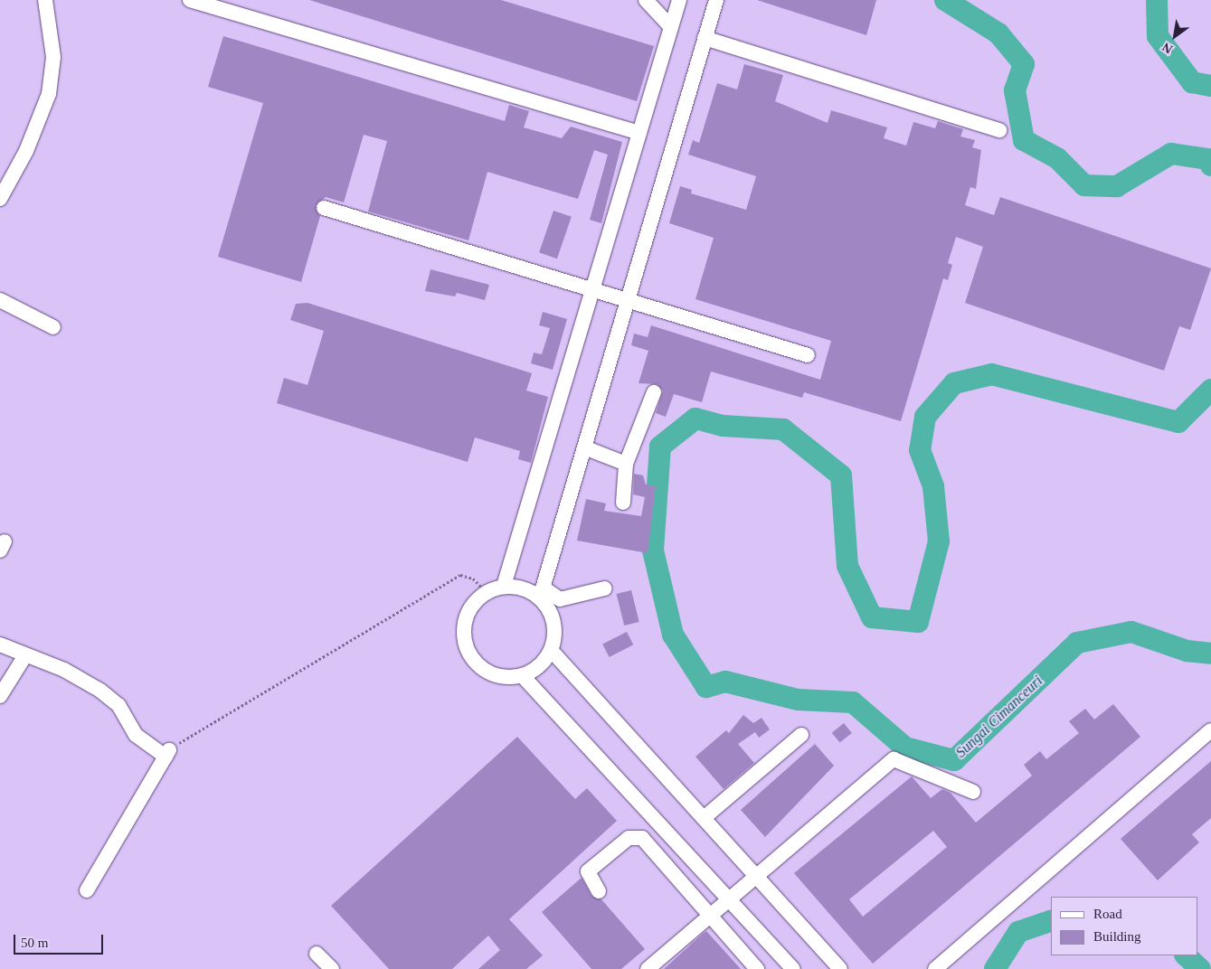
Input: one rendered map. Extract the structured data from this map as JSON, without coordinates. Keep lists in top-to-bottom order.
{
  "water": ["Sungai Cimanceuri"],
  "legend": ["Road", "Building"],
  "scale_bar": "50 m",
  "north": "bottom left"
}
